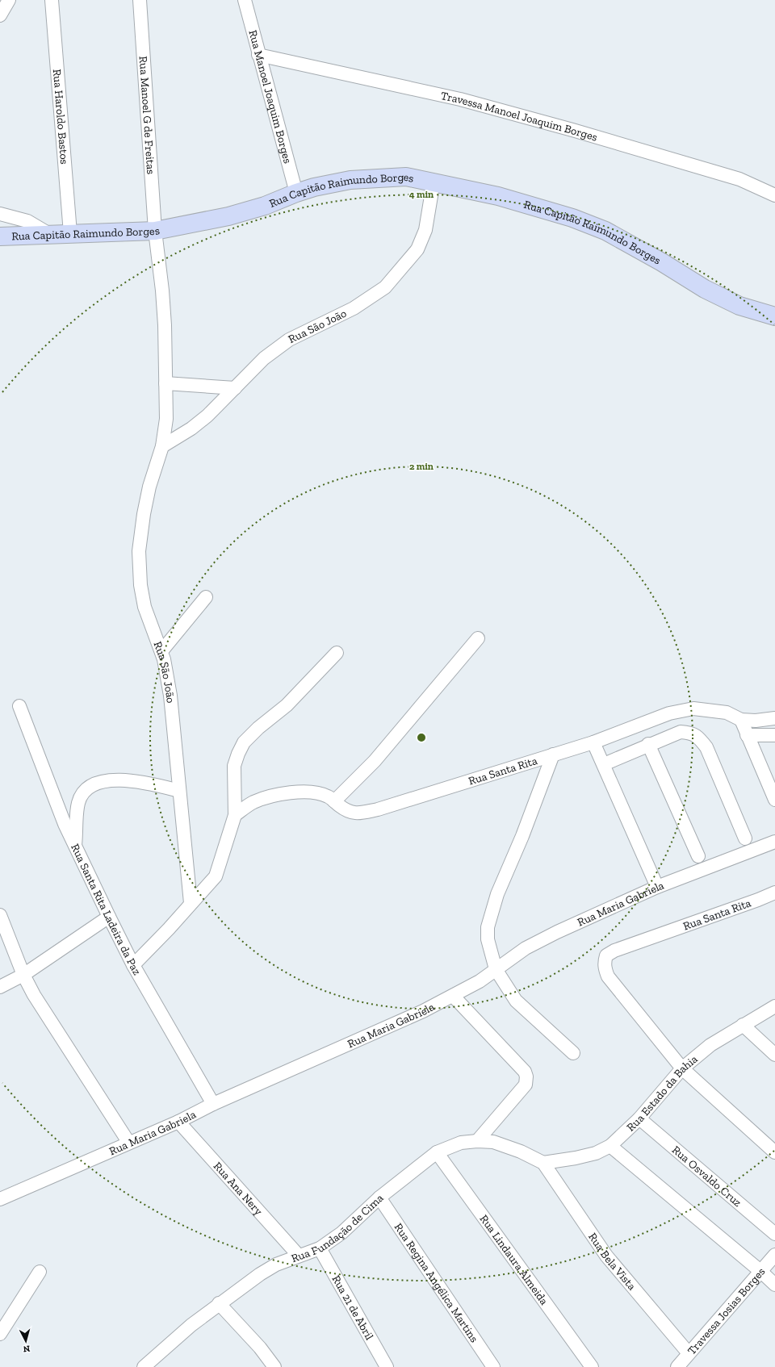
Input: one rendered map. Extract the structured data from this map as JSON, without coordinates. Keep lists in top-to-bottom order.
{
  "streets": {
    "street": [
      "Rua Manoel Joaquim Borges",
      "Rua Manoel G de Freitas",
      "Rua Haroldo Bastos",
      "Travessa Manoel Joaquim Borges",
      "Rua Capitão Raimundo Borges",
      "Rua São João",
      "Rua Santa Rita",
      "Rua Maria Gabriela",
      "Rua Santa Rita Ladeira da Paz",
      "Rua Estado da Bahia",
      "Rua Osvaldo Cruz",
      "Rua Ana Nery",
      "Rua Fundação de Cima",
      "Rua Lindaura Almeida",
      "Rua Bela Vista",
      "Rua Regina Angélica Martins",
      "Rua 21 de Abril",
      "Travessa Josias Borges"
    ]
  },
  "crossings": [
    ["Rua Manoel Joaquim Borges", "Travessa Manoel Joaquim Borges"],
    ["Rua Manoel Joaquim Borges", "Rua Capitão Raimundo Borges"],
    ["Rua Manoel G de Freitas", "Rua Capitão Raimundo Borges"],
    ["Rua Manoel G de Freitas", "Rua São João"],
    ["Rua Haroldo Bastos", "Rua Capitão Raimundo Borges"],
    ["Rua Capitão Raimundo Borges", "Rua São João"],
    ["Rua Santa Rita", "Rua Estado da Bahia"],
    ["Rua Maria Gabriela", "Rua Santa Rita Ladeira da Paz"],
    ["Rua Maria Gabriela", "Rua Ana Nery"],
    ["Rua Estado da Bahia", "Rua Osvaldo Cruz"],
    ["Rua Estado da Bahia", "Rua Fundação de Cima"],
    ["Rua Estado da Bahia", "Rua Bela Vista"],
    ["Rua Ana Nery", "Rua Fundação de Cima"],
    ["Rua Fundação de Cima", "Rua Lindaura Almeida"],
    ["Rua Fundação de Cima", "Rua Bela Vista"],
    ["Rua Fundação de Cima", "Rua Regina Angélica Martins"],
    ["Rua Fundação de Cima", "Rua 21 de Abril"],
    ["Rua Bela Vista", "Travessa Josias Borges"]
  ],
  "north": "bottom",
  "rings": ["4 min", "2 min"]
}
